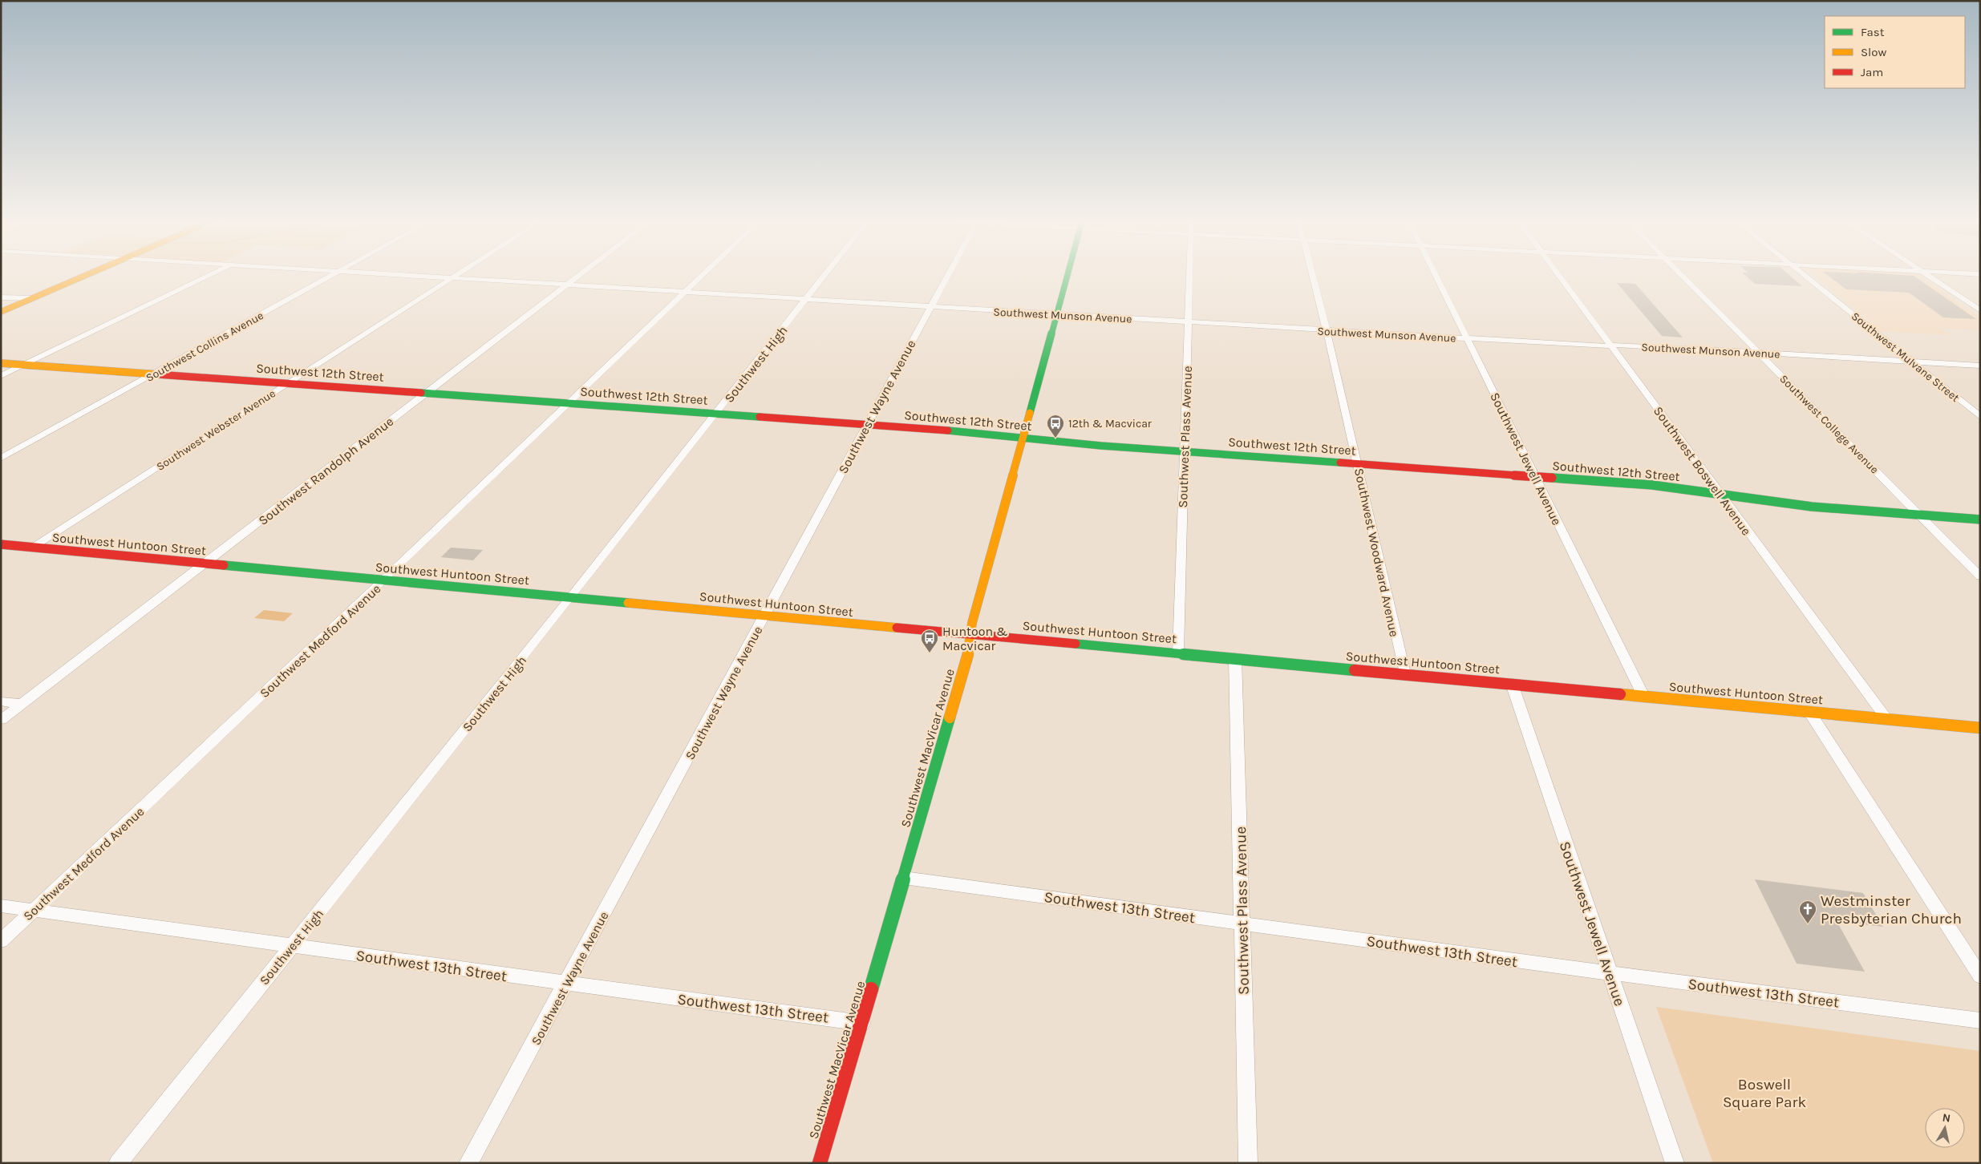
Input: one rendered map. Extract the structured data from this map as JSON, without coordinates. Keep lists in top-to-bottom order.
{
  "streets": {
    "main road": ["Southwest 12th Street", "Southwest Huntoon Street", "Southwest MacVicar Avenue"],
    "street": [
      "Southwest Munson Avenue",
      "Southwest Collins Avenue",
      "Southwest Mulvane Street",
      "Southwest High",
      "Southwest Wayne Avenue",
      "Southwest College Avenue",
      "Southwest Webster Avenue",
      "Southwest Plass Avenue",
      "Southwest Jewell Avenue",
      "Southwest Randolph Avenue",
      "Southwest Boswell Avenue",
      "Southwest Woodward Avenue",
      "Southwest Medford Avenue",
      "Southwest 13th Street"
    ]
  },
  "crossings": [
    ["Southwest Munson Avenue", "Southwest Mulvane Street"],
    ["Southwest Munson Avenue", "Southwest High"],
    ["Southwest Munson Avenue", "Southwest Wayne Avenue"],
    ["Southwest Munson Avenue", "Southwest College Avenue"],
    ["Southwest Munson Avenue", "Southwest Webster Avenue"],
    ["Southwest Munson Avenue", "Southwest Plass Avenue"],
    ["Southwest Munson Avenue", "Southwest Jewell Avenue"],
    ["Southwest Munson Avenue", "Southwest Randolph Avenue"],
    ["Southwest Munson Avenue", "Southwest Boswell Avenue"],
    ["Southwest Munson Avenue", "Southwest Woodward Avenue"],
    ["Southwest Munson Avenue", "Southwest Medford Avenue"],
    ["Southwest Munson Avenue", "Southwest MacVicar Avenue"],
    ["Southwest Collins Avenue", "Southwest 12th Street"],
    ["Southwest High", "Southwest 12th Street"],
    ["Southwest High", "Southwest Huntoon Street"],
    ["Southwest High", "Southwest 13th Street"],
    ["Southwest 12th Street", "Southwest Wayne Avenue"],
    ["Southwest 12th Street", "Southwest College Avenue"],
    ["Southwest 12th Street", "Southwest Webster Avenue"],
    ["Southwest 12th Street", "Southwest Plass Avenue"],
    ["Southwest 12th Street", "Southwest Jewell Avenue"],
    ["Southwest 12th Street", "Southwest Randolph Avenue"],
    ["Southwest 12th Street", "Southwest Boswell Avenue"],
    ["Southwest 12th Street", "Southwest Woodward Avenue"],
    ["Southwest 12th Street", "Southwest Medford Avenue"],
    ["Southwest 12th Street", "Southwest MacVicar Avenue"],
    ["Southwest Wayne Avenue", "Southwest Huntoon Street"],
    ["Southwest Wayne Avenue", "Southwest 13th Street"],
    ["Southwest Webster Avenue", "Southwest Huntoon Street"],
    ["Southwest Plass Avenue", "Southwest Huntoon Street"],
    ["Southwest Plass Avenue", "Southwest 13th Street"],
    ["Southwest Jewell Avenue", "Southwest Huntoon Street"],
    ["Southwest Jewell Avenue", "Southwest 13th Street"],
    ["Southwest Randolph Avenue", "Southwest Huntoon Street"],
    ["Southwest Boswell Avenue", "Southwest Huntoon Street"],
    ["Southwest Huntoon Street", "Southwest Woodward Avenue"],
    ["Southwest Huntoon Street", "Southwest Medford Avenue"],
    ["Southwest Huntoon Street", "Southwest MacVicar Avenue"],
    ["Southwest Medford Avenue", "Southwest 13th Street"],
    ["Southwest MacVicar Avenue", "Southwest 13th Street"]
  ],
  "parks": ["Boswell Square Park"],
  "places": {
    "bus stop": ["12th & Macvicar", "Huntoon & Macvicar"],
    "church": ["Westminster Presbyterian Church"]
  },
  "legend": ["Fast", "Slow", "Jam"],
  "north": "top"
}
